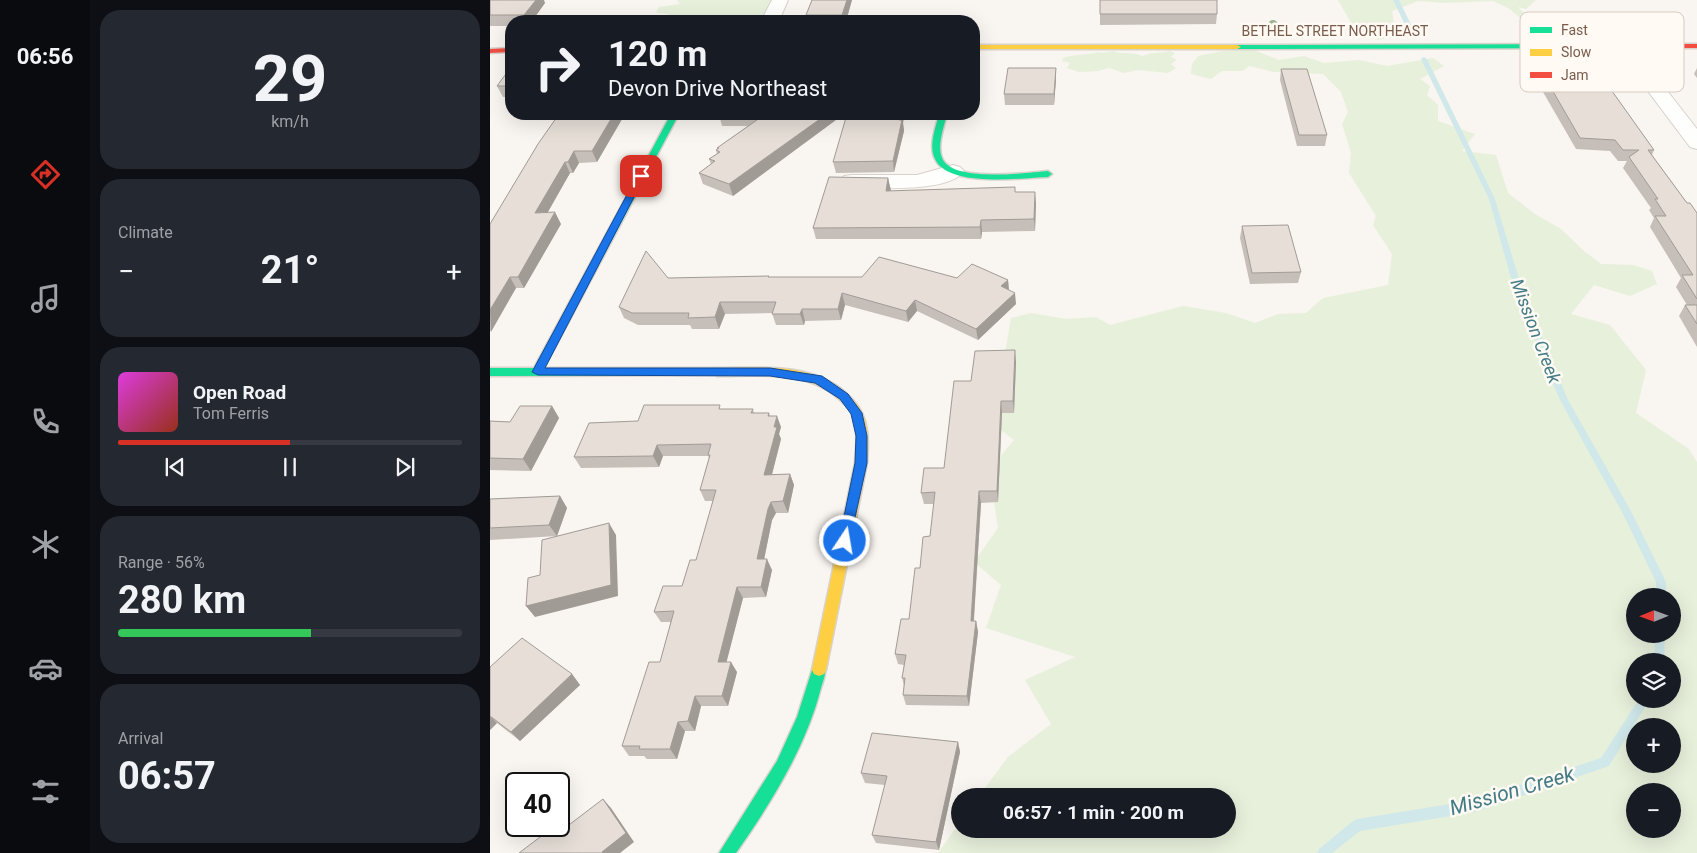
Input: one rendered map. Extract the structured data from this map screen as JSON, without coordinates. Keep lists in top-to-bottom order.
{
  "streets": {
    "street": ["BETHEL STREET NORTHEAST"]
  },
  "water": ["Mission Creek"],
  "legend": ["Fast", "Slow", "Jam"],
  "north": "left",
  "page": {
    "tabs": "06:56",
    "tile": [
      ["29", "km/h"],
      "Climate",
      ["Range · 56%", "280 km"],
      ["Arrival", "06:57"]
    ],
    "turn": ["120 m", "Devon Drive Northeast"],
    "heat": ["−", "21°", "+"],
    "song": ["Open Road", "Tom Ferris"],
    "map_buttons": ["+", "−"],
    "limit": "40",
    "trip": "06:57 · 1 min · 200 m"
  }
}
